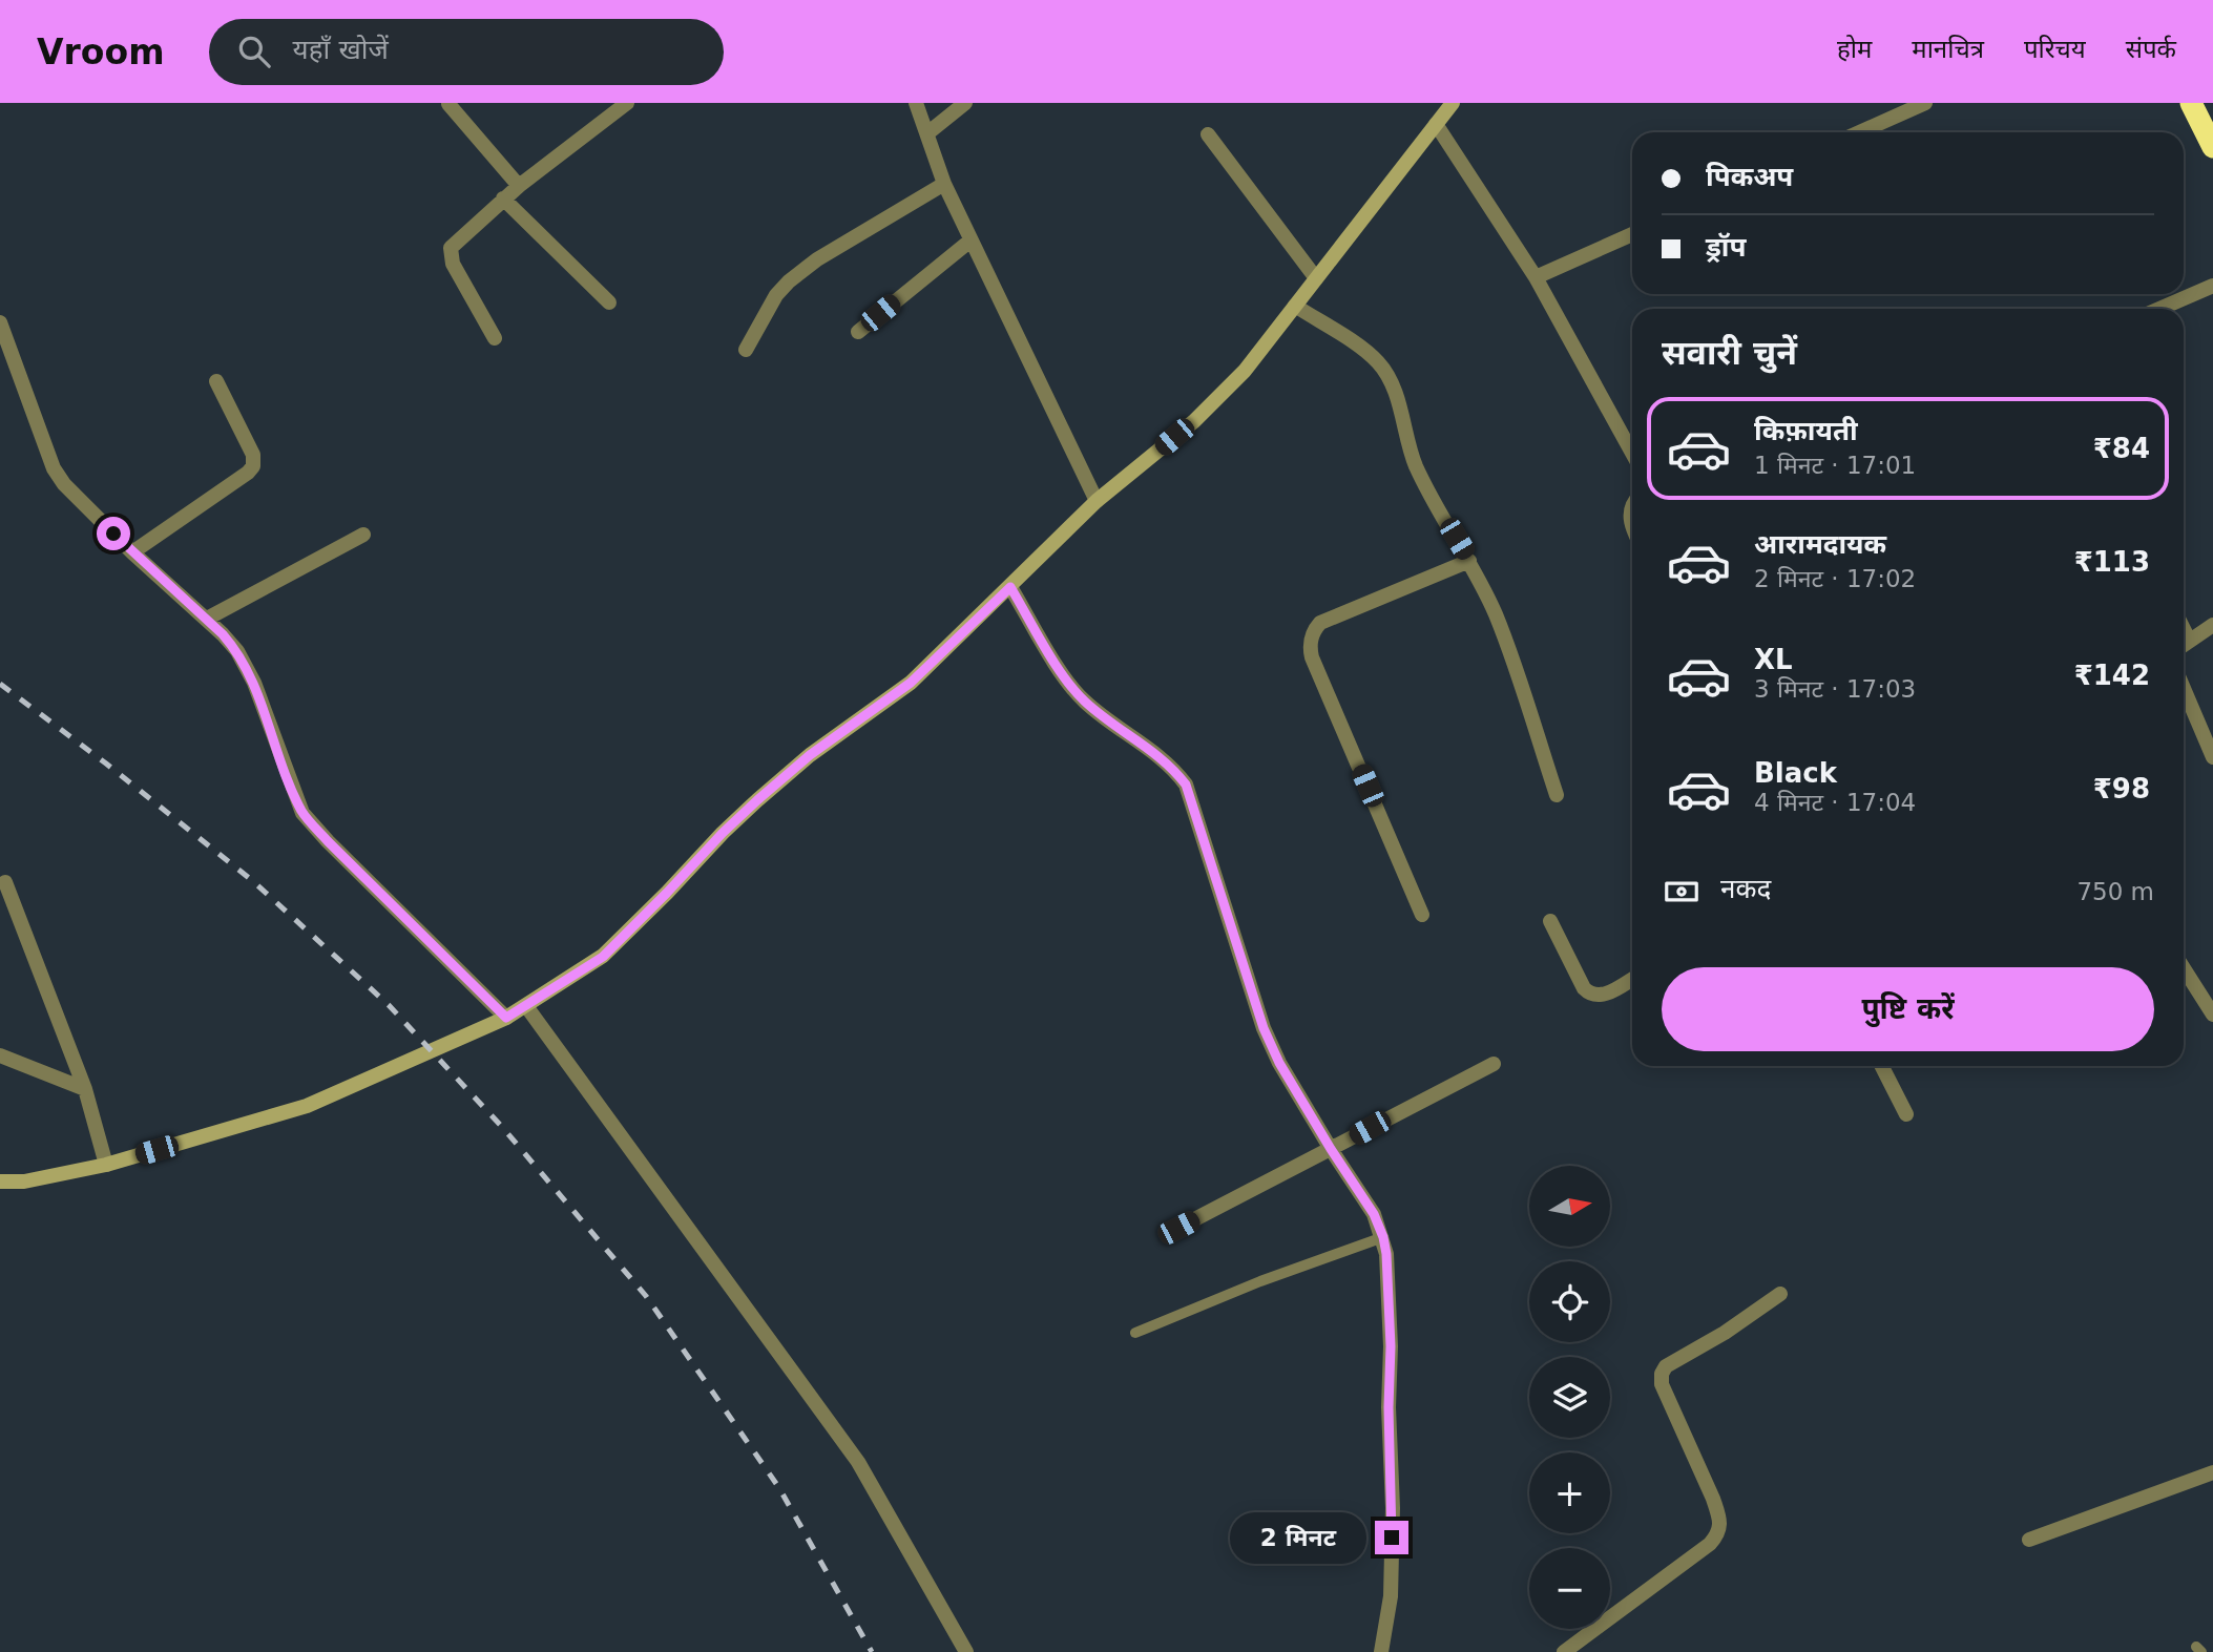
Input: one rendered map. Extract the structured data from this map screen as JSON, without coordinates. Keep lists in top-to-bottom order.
{
  "north": "right",
  "page": {
    "header": "Vroom",
    "search": "यहाँ खोजें",
    "nav": [
      "होम",
      "मानचित्र",
      "परिचय",
      "संपर्क"
    ],
    "banner": ["पिकअप", "ड्रॉप"],
    "heading": "सवारी चुनें",
    "list": [
      {
        "name": "किफ़ायती",
        "note": "1 मिनट · 17:01",
        "value": "₹84"
      },
      {
        "name": "आरामदायक",
        "note": "2 मिनट · 17:02",
        "value": "₹113"
      },
      {
        "name": "XL",
        "note": "3 मिनट · 17:03",
        "value": "₹142"
      },
      {
        "name": "Black",
        "note": "4 मिनट · 17:04",
        "value": "₹98"
      }
    ],
    "pay": ["नकद", "750 m"],
    "buttons": "पुष्टि करें",
    "map_buttons": ["+", "−"],
    "bubble": "2 मिनट"
  }
}
